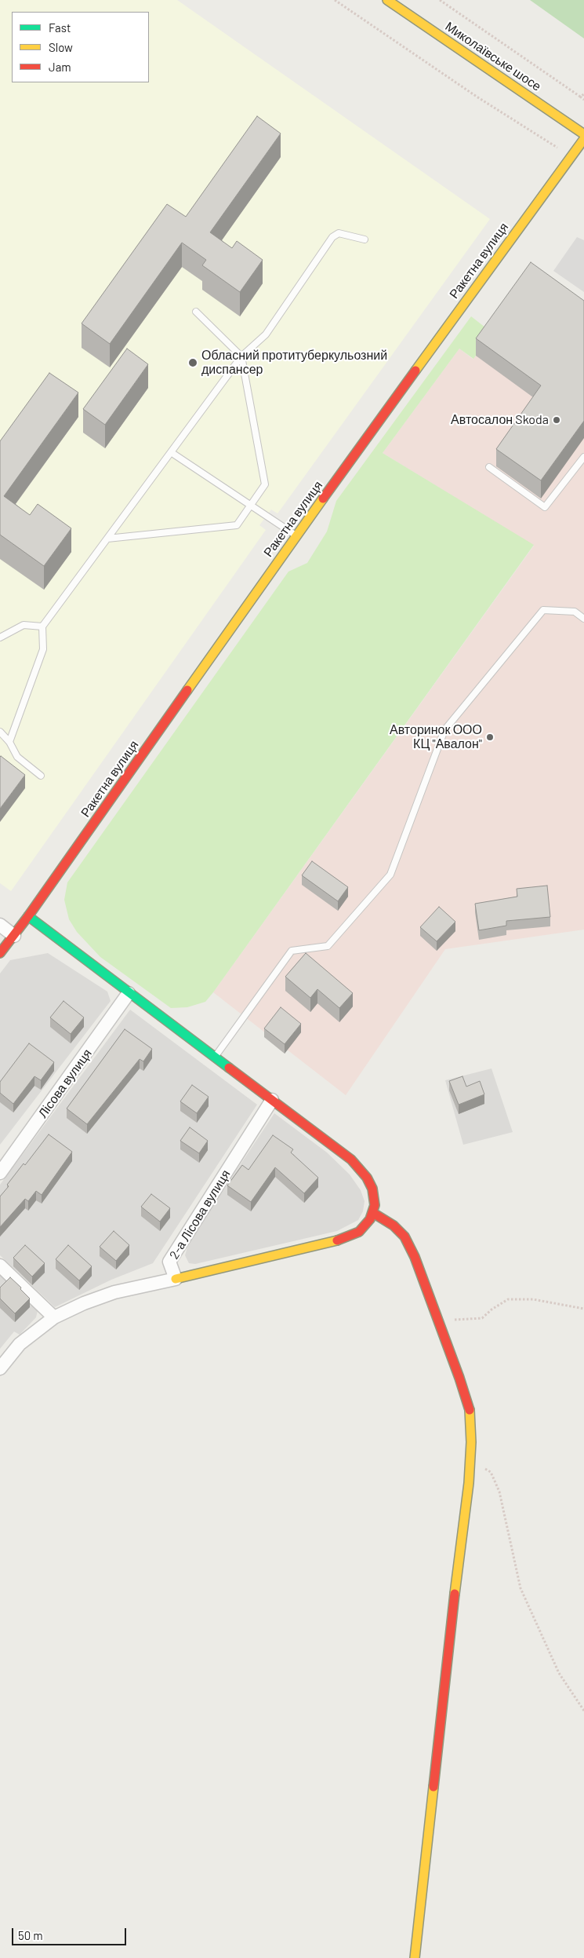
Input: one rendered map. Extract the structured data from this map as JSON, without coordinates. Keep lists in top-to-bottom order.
{
  "streets": {
    "street": [
      "Миколаївське шосе",
      "Ракетна вулиця",
      "Лісова вулиця",
      "2-а Лісова вулиця"
    ]
  },
  "places": ["Обласний протитуберкульозний диспансер", "Автосалон Skoda", "Авторинок ООО КЦ \"Авалон\""],
  "legend": ["Fast", "Slow", "Jam"],
  "scale_bar": "50 m"
}
